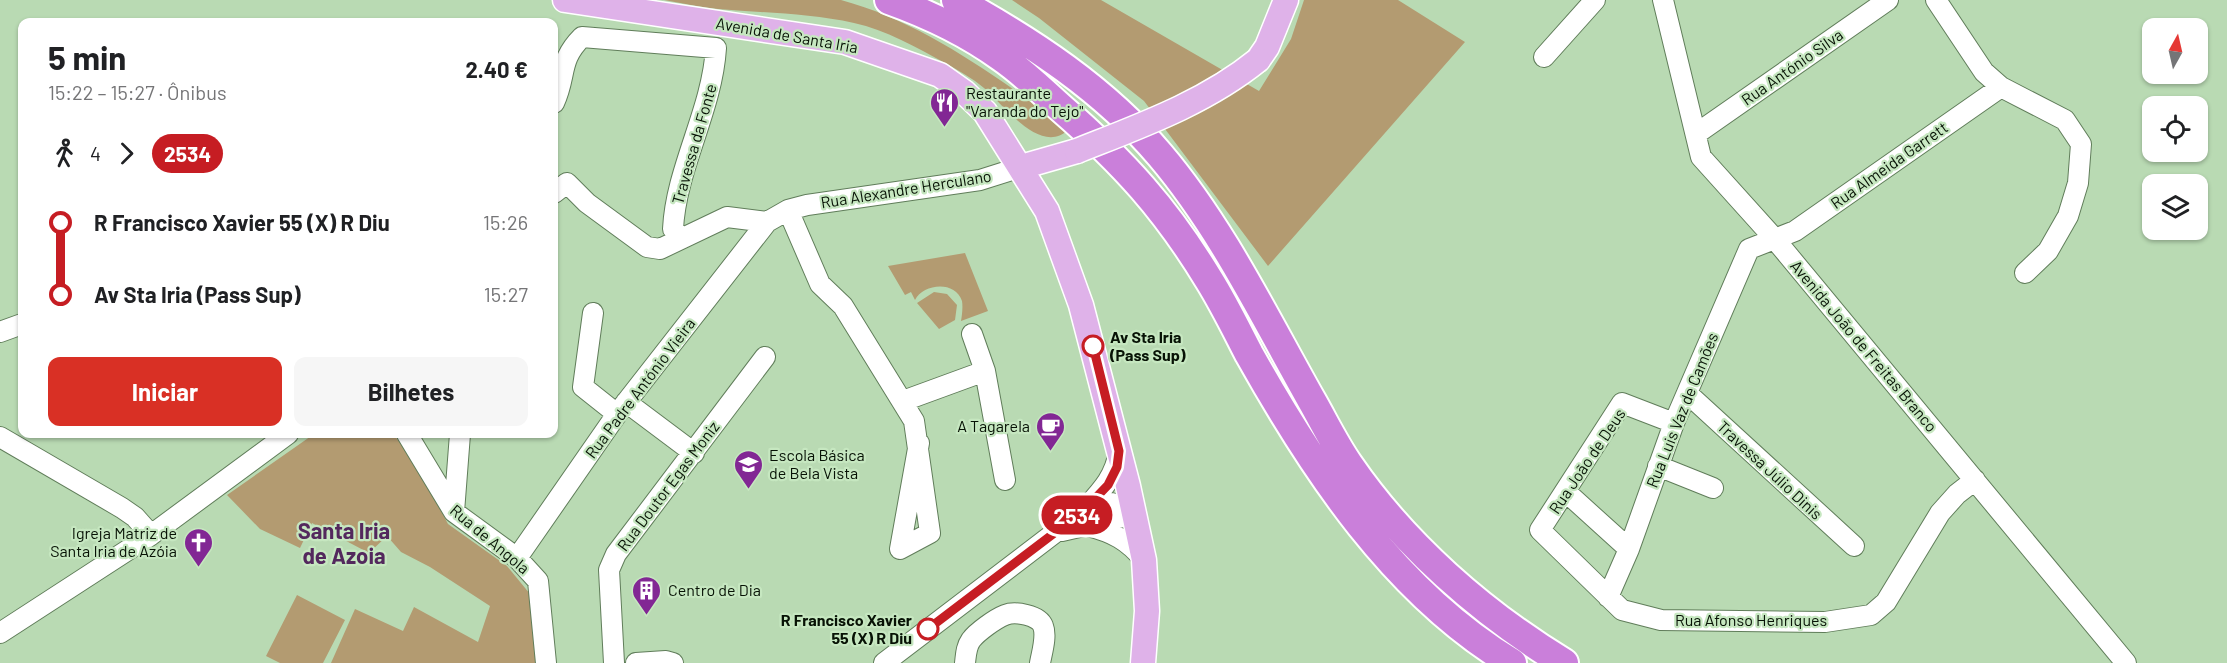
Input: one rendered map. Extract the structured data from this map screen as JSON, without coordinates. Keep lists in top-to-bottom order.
{
  "streets": {
    "main road": ["Avenida de Santa Iria", "Rua Alexandre Herculano"],
    "street": [
      "Rua António Silva",
      "Travessa da Fonte",
      "Rua Almeida Garrett",
      "Avenida João de Freitas Branco",
      "Rua Padre António Vieira",
      "Rua Luis Vaz de Camões",
      "Rua João de Deus",
      "Travessa Júlio Dinis",
      "Rua Doutor Egas Moniz",
      "Rua de Angola",
      "Rua Afonso Henriques"
    ]
  },
  "crossings": [
    ["Avenida de Santa Iria", "Rua Alexandre Herculano"],
    ["Rua António Silva", "Avenida João de Freitas Branco"],
    ["Rua Almeida Garrett", "Avenida João de Freitas Branco"],
    ["Rua Almeida Garrett", "Rua Luis Vaz de Camões"],
    ["Rua Alexandre Herculano", "Rua Padre António Vieira"],
    ["Avenida João de Freitas Branco", "Rua Luis Vaz de Camões"],
    ["Avenida João de Freitas Branco", "Rua Afonso Henriques"],
    ["Rua Padre António Vieira", "Rua de Angola"],
    ["Rua Luis Vaz de Camões", "Rua João de Deus"],
    ["Rua Luis Vaz de Camões", "Travessa Júlio Dinis"],
    ["Rua Luis Vaz de Camões", "Rua Afonso Henriques"],
    ["Rua João de Deus", "Rua Afonso Henriques"]
  ],
  "districts": ["Santa Iria de Azoia"],
  "places": {
    "restaurant": ["Restaurante \"Varanda do Tejo\""],
    "other": ["Av Sta Iria (Pass Sup)", "R Francisco Xavier 55 (X) R Diu"],
    "cafe": ["A Tagarela"],
    "school or university": ["Escola Básica de Bela Vista"],
    "church": ["Igreja Matriz de Santa Iria de Azóia"],
    "building": ["Centro de Dia"]
  },
  "lines": ["bus line 2534"],
  "north": "top",
  "page": {
    "on_map": "2534",
    "heading": ["5 min", "15:22 – 15:27 · Ônibus", "2.40 €"],
    "legs": ["4", "2534"],
    "list": [
      {
        "name": "R Francisco Xavier 55 (X) R Diu",
        "value": "15:26"
      },
      {
        "name": "Av Sta Iria (Pass Sup)",
        "value": "15:27"
      }
    ],
    "buttons": ["Iniciar", "Bilhetes"]
  }
}
